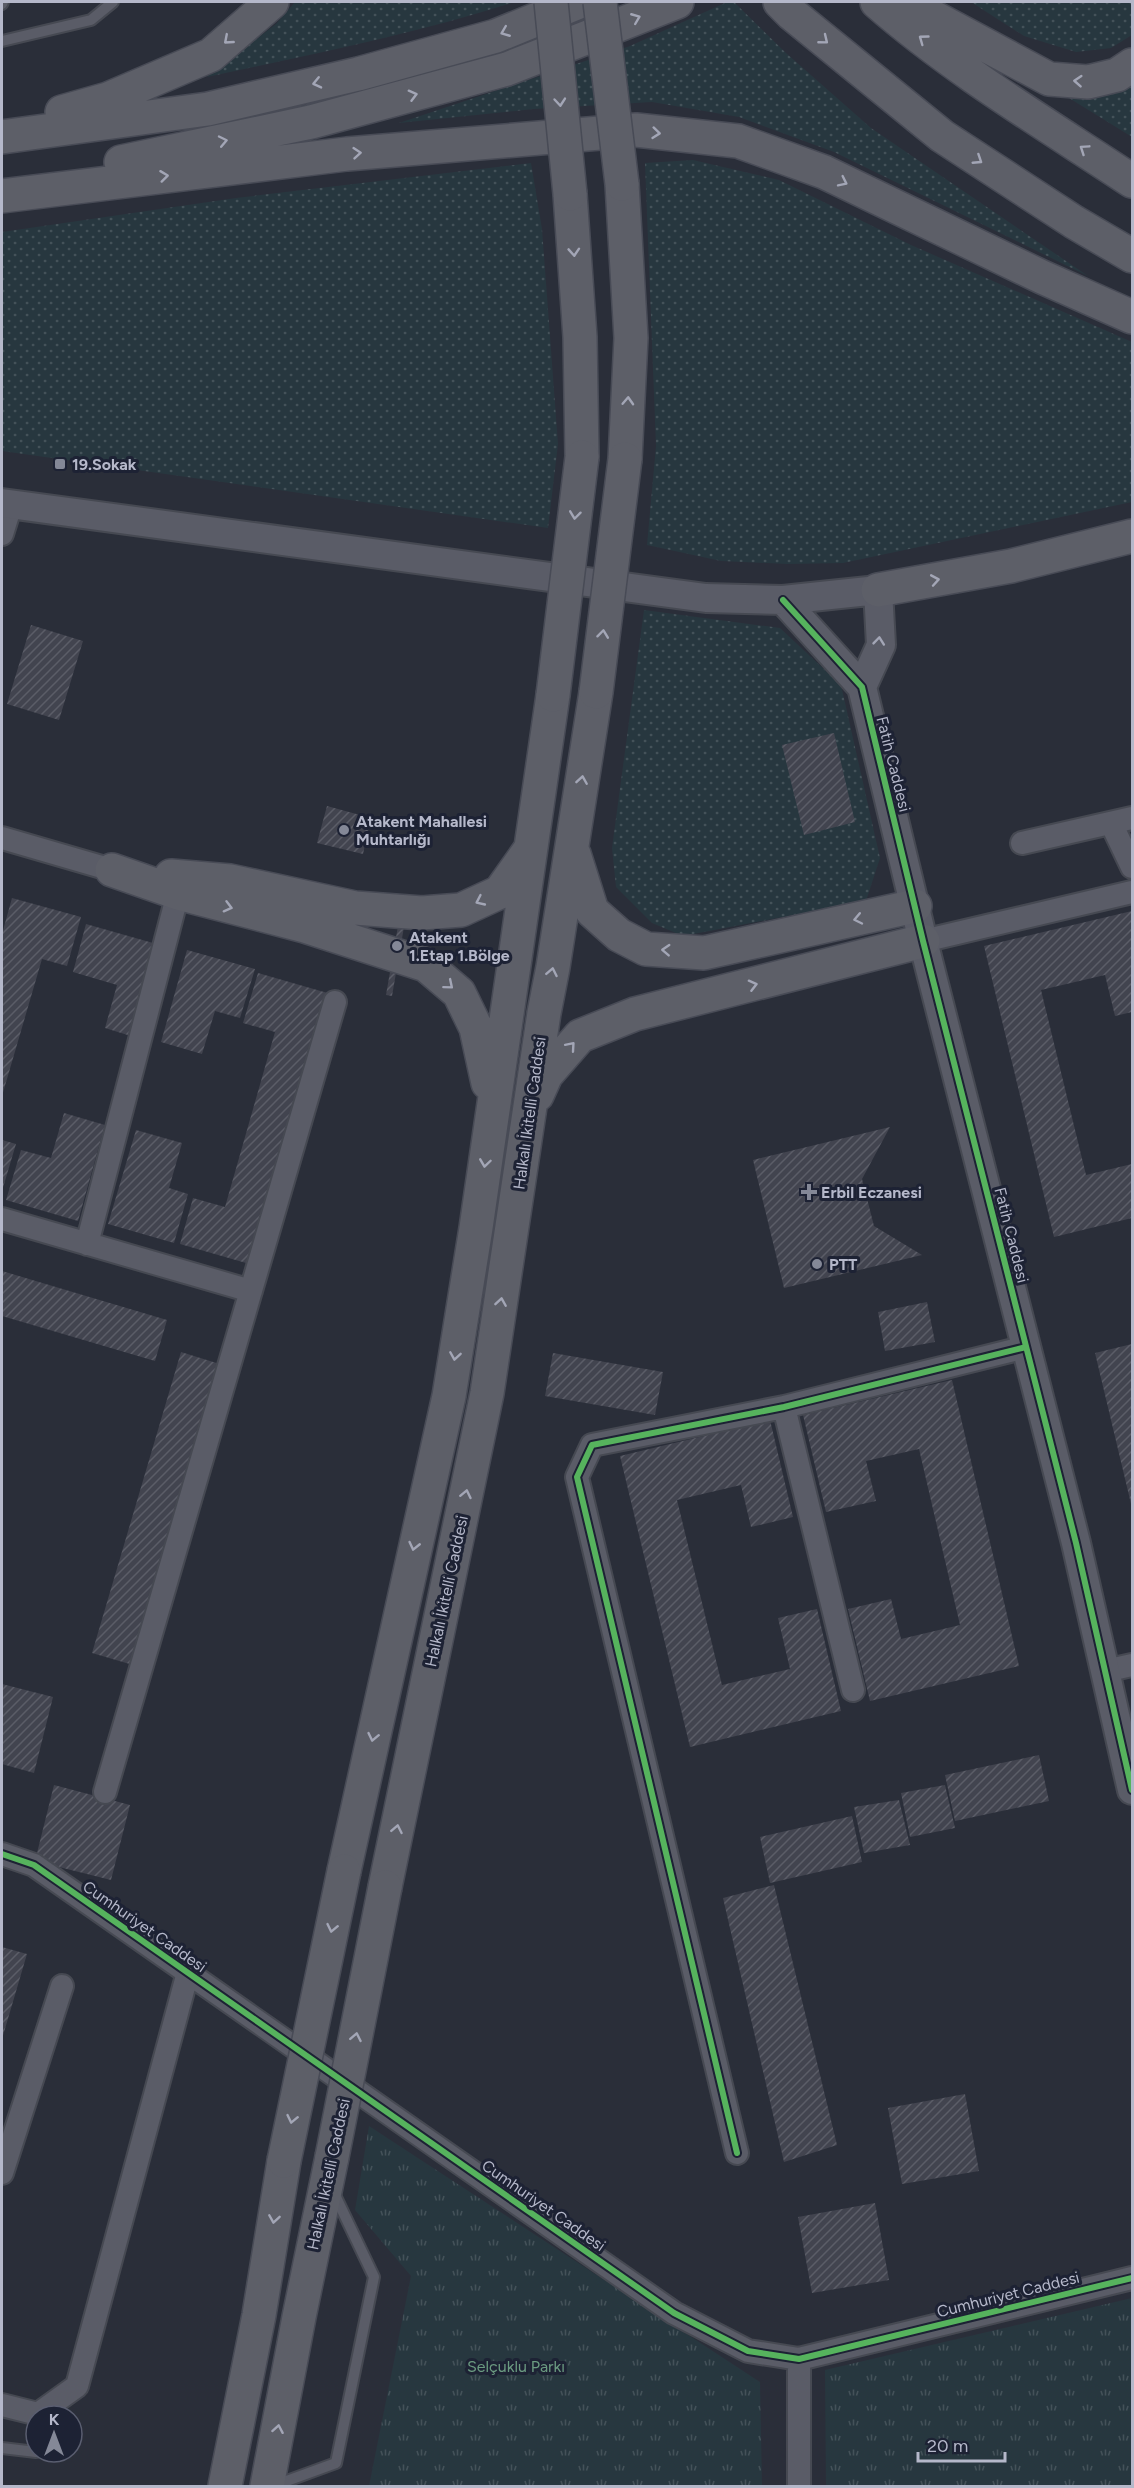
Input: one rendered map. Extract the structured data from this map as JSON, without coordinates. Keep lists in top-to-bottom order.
{
  "streets": {
    "main road": ["Halkalı İkitelli Caddesi"],
    "street": ["Fatih Caddesi", "Cumhuriyet Caddesi"]
  },
  "parks": ["Selçuklu Parkı"],
  "places": {
    "transit": ["19.Sokak"],
    "other": ["Atakent Mahallesi Muhtarlığı", "Atakent 1.Etap 1.Bölge", "PTT"],
    "health": ["Erbil Eczanesi"]
  },
  "scale_bar": "20 m",
  "north": "top"
}
